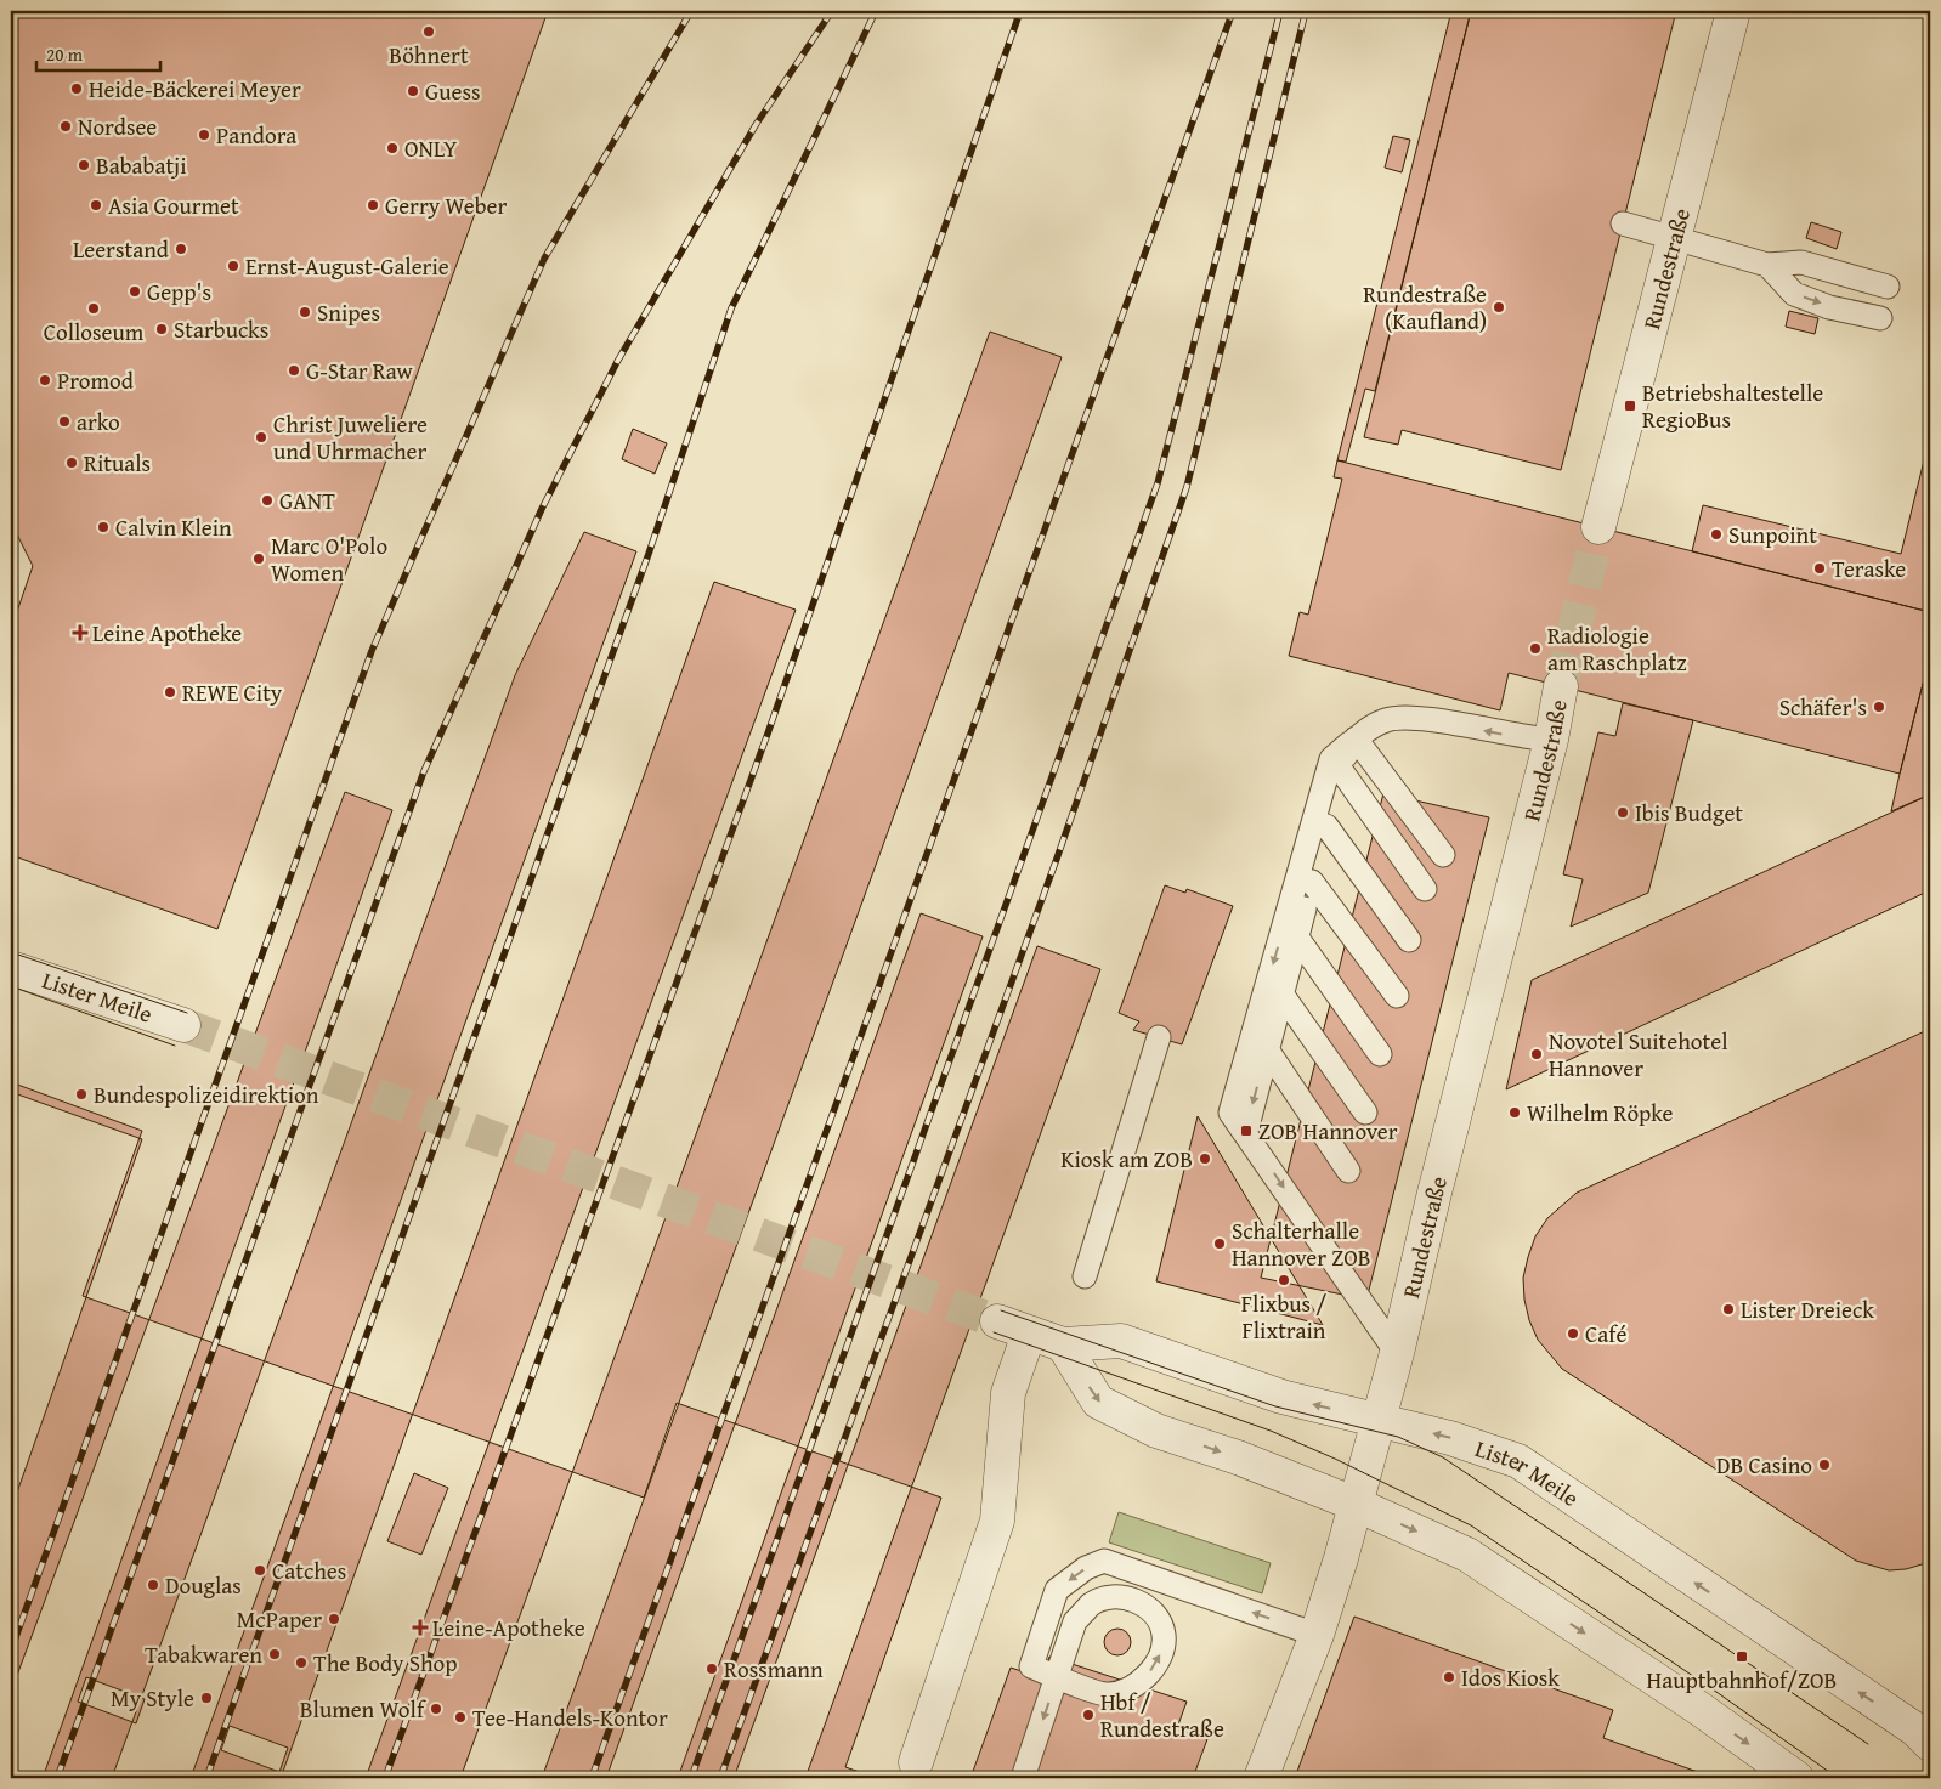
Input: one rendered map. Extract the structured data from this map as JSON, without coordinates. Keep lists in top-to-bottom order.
{
  "streets": {
    "street": ["Rundestraße", "Lister Meile"]
  },
  "crossings": [
    ["Rundestraße", "Lister Meile"]
  ],
  "places": {
    "other": [
      "Böhnert",
      "Heide-Bäckerei Meyer",
      "Guess",
      "Nordsee",
      "Pandora",
      "ONLY",
      "Bababatji",
      "Asia Gourmet",
      "Gerry Weber",
      "Leerstand",
      "Ernst-August-Galerie",
      "Gepp's",
      "Rundestraße (Kaufland)",
      "Colloseum",
      "Snipes",
      "Starbucks",
      "G-Star Raw",
      "Promod",
      "arko",
      "Christ Juweliere und Uhrmacher",
      "Rituals",
      "GANT",
      "Calvin Klein",
      "Sunpoint",
      "Marc O'Polo Women",
      "Teraske",
      "Radiologie am Raschplatz",
      "REWE City",
      "Schäfer's",
      "Ibis Budget",
      "Novotel Suitehotel Hannover",
      "Bundespolizeidirektion",
      "Wilhelm Röpke",
      "Kiosk am ZOB",
      "Schalterhalle Hannover ZOB",
      "Flixbus / Flixtrain",
      "Lister Dreieck",
      "Café",
      "DB Casino",
      "Catches",
      "Douglas",
      "McPaper",
      "Tabakwaren",
      "The Body Shop",
      "Rossmann",
      "Idos Kiosk",
      "My Style",
      "Blumen Wolf",
      "Hbf / Rundestraße",
      "Tee-Handels-Kontor"
    ],
    "transit": ["Betriebshaltestelle RegioBus", "ZOB Hannover", "Hauptbahnhof/ZOB"],
    "health": ["Leine Apotheke", "Leine-Apotheke"]
  },
  "scale_bar": "20 m"
}
